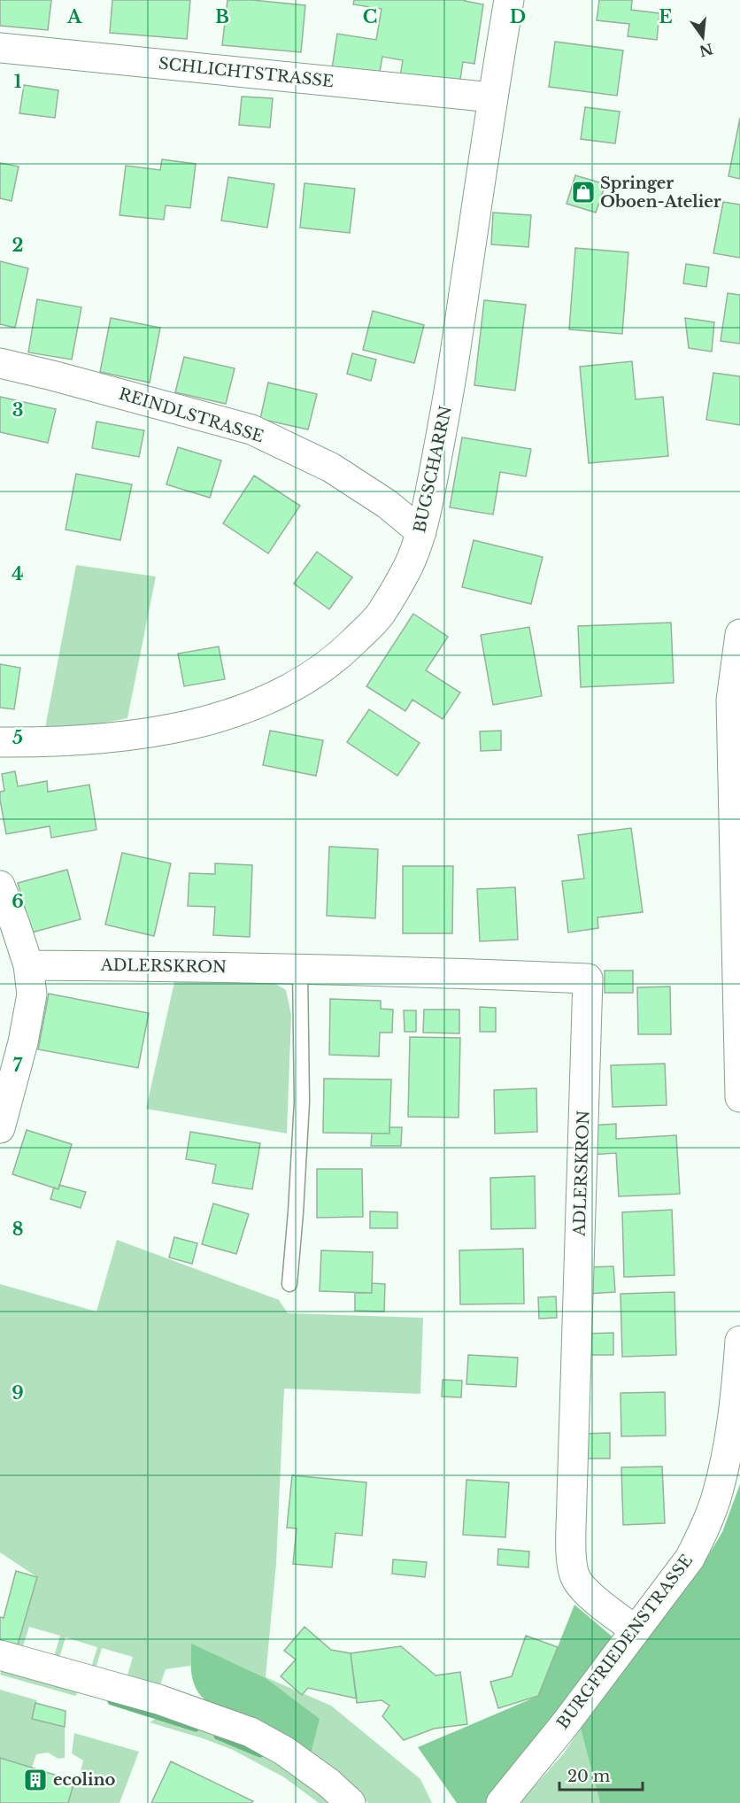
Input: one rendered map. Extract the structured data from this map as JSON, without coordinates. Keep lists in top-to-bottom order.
{
  "streets": {
    "street": [
      "SCHLICHTSTRASSE",
      "REINDLSTRASSE",
      "BUGSCHARRN",
      "ADLERSKRON",
      "BURGFRIEDENSTRASSE"
    ]
  },
  "crossings": [
    ["SCHLICHTSTRASSE", "BUGSCHARRN"],
    ["REINDLSTRASSE", "BUGSCHARRN"],
    ["ADLERSKRON", "BURGFRIEDENSTRASSE"]
  ],
  "places": {
    "shop": ["Springer Oboen-Atelier"],
    "building": ["ecolino"]
  },
  "scale_bar": "20 m",
  "north": "bottom",
  "grid": {
    "columns": [
      "A",
      "B",
      "C",
      "D",
      "E"
    ],
    "rows": [
      "1",
      "2",
      "3",
      "4",
      "5",
      "6",
      "7",
      "8",
      "9"
    ]
  }
}
